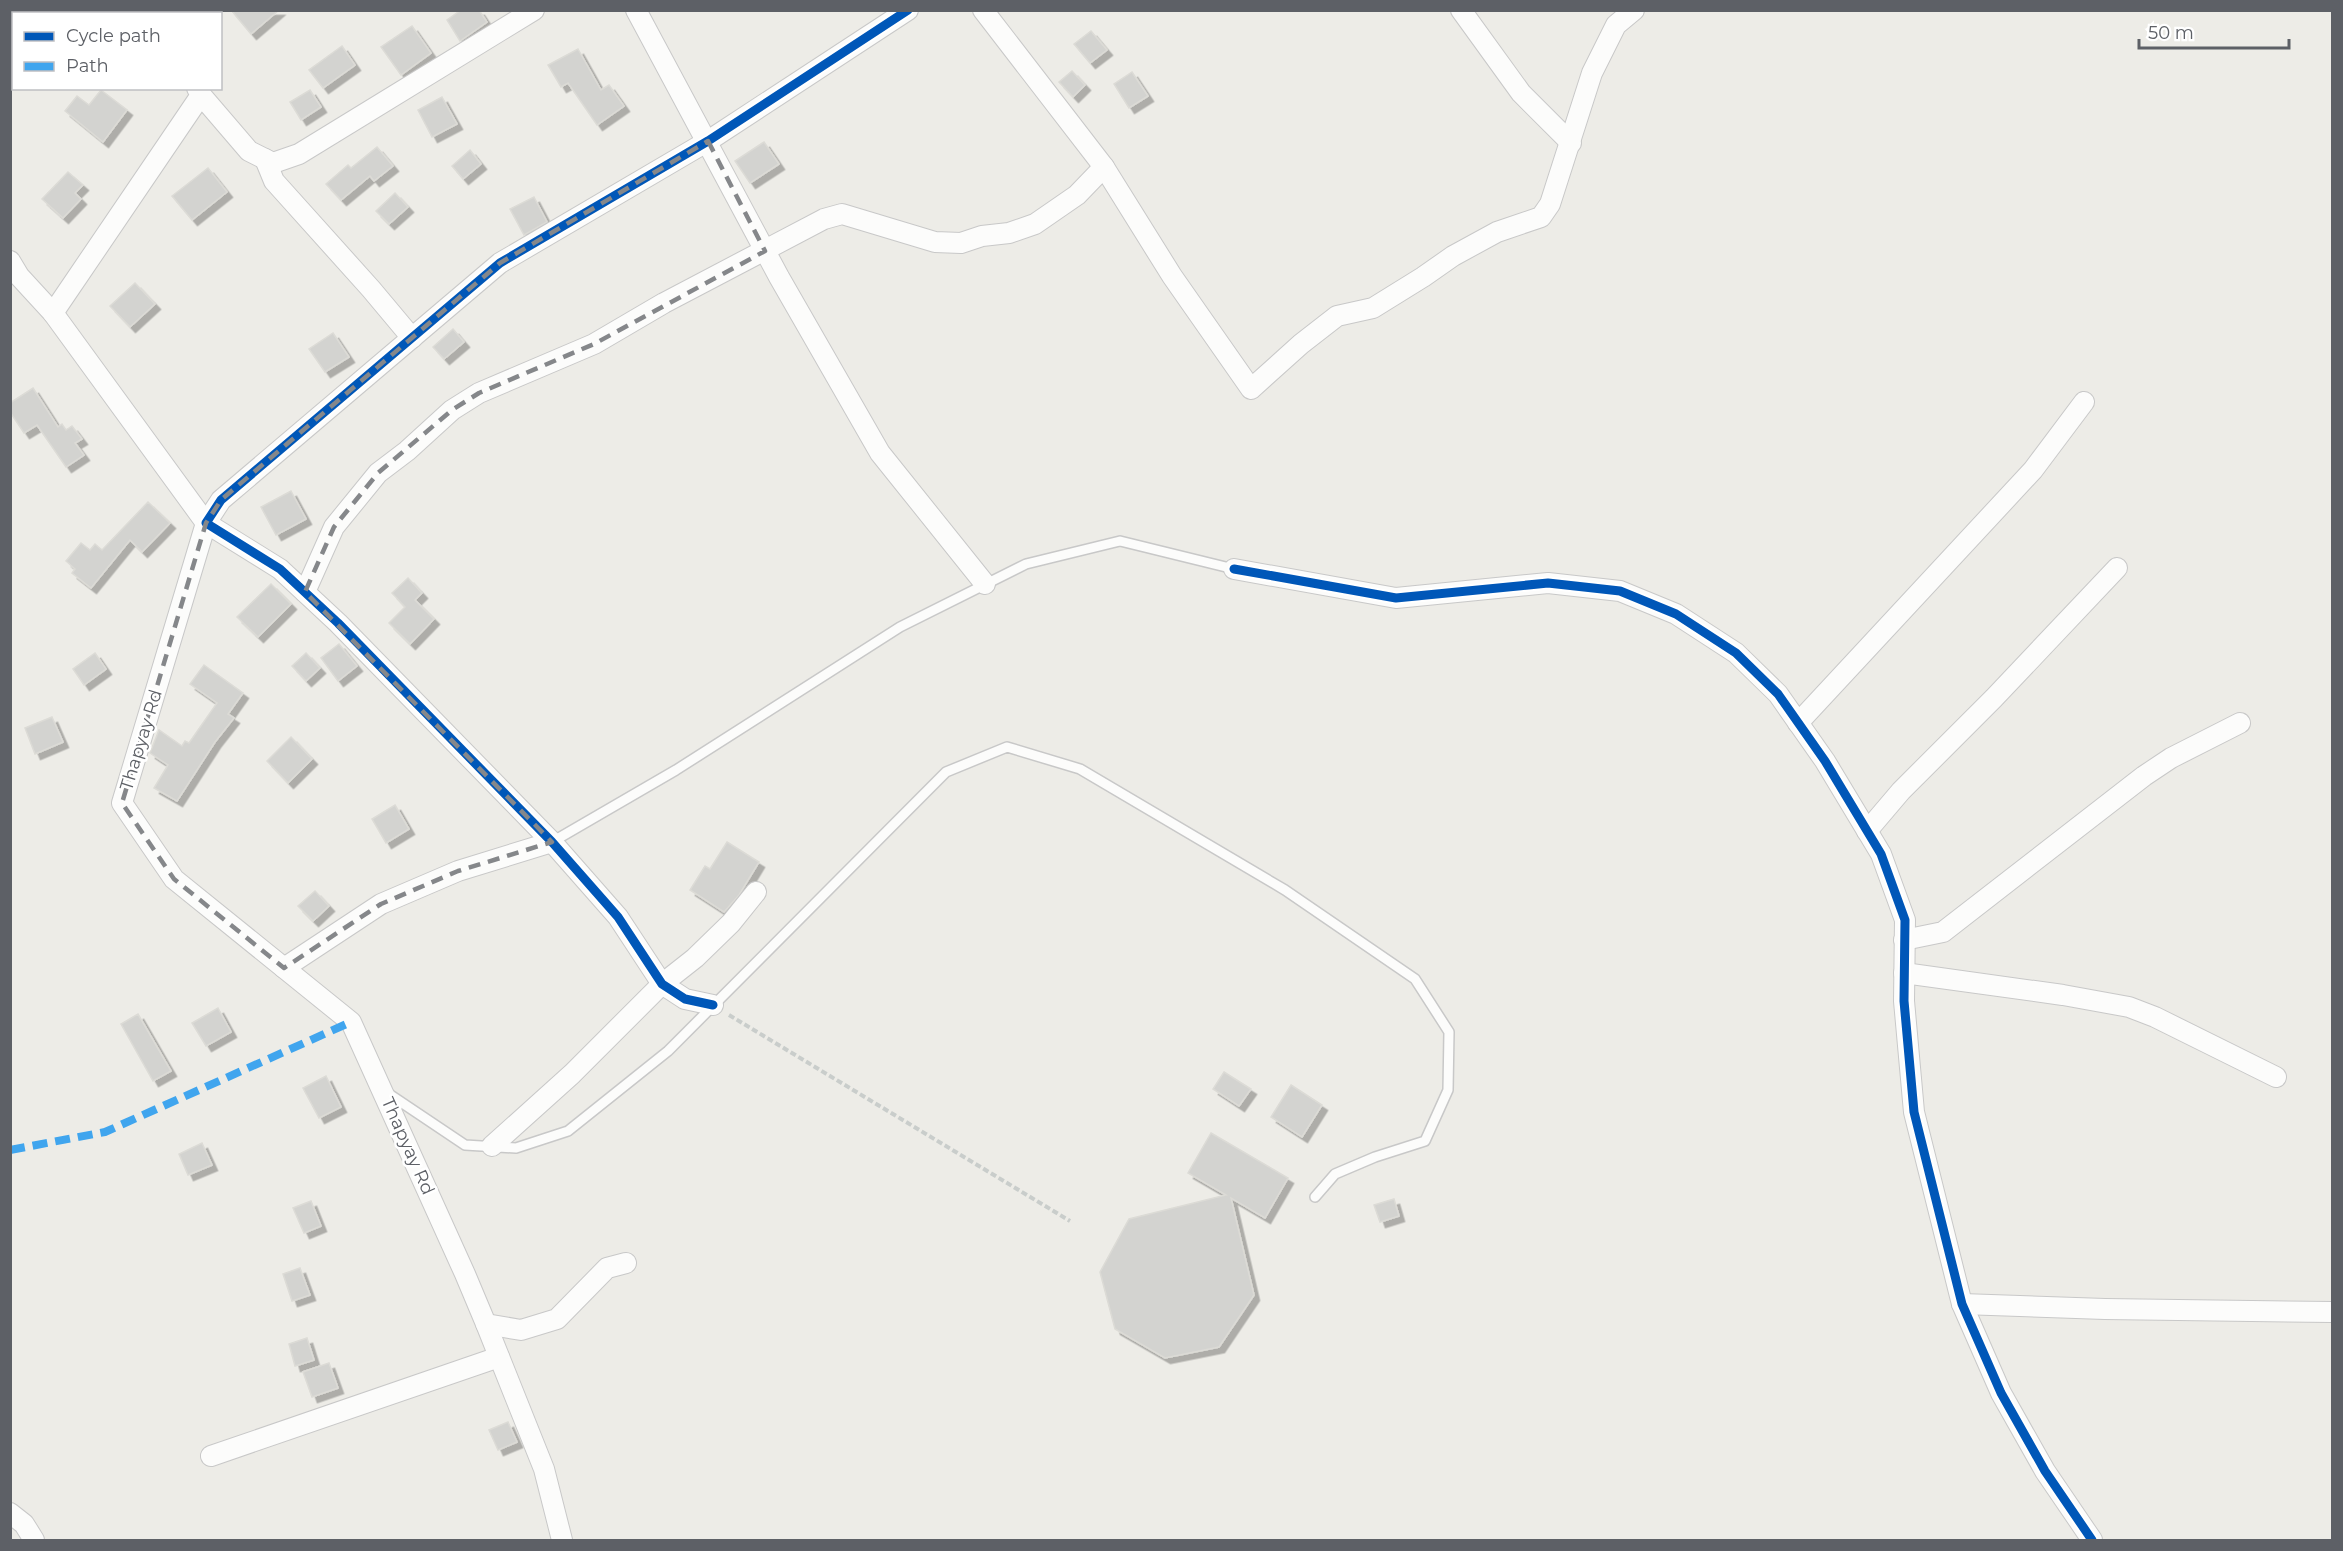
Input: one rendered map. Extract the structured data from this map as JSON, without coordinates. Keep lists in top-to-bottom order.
{
  "streets": {
    "street": ["Thapyay Rd"]
  },
  "legend": ["Cycle path", "Path"],
  "scale_bar": "50 m"
}
